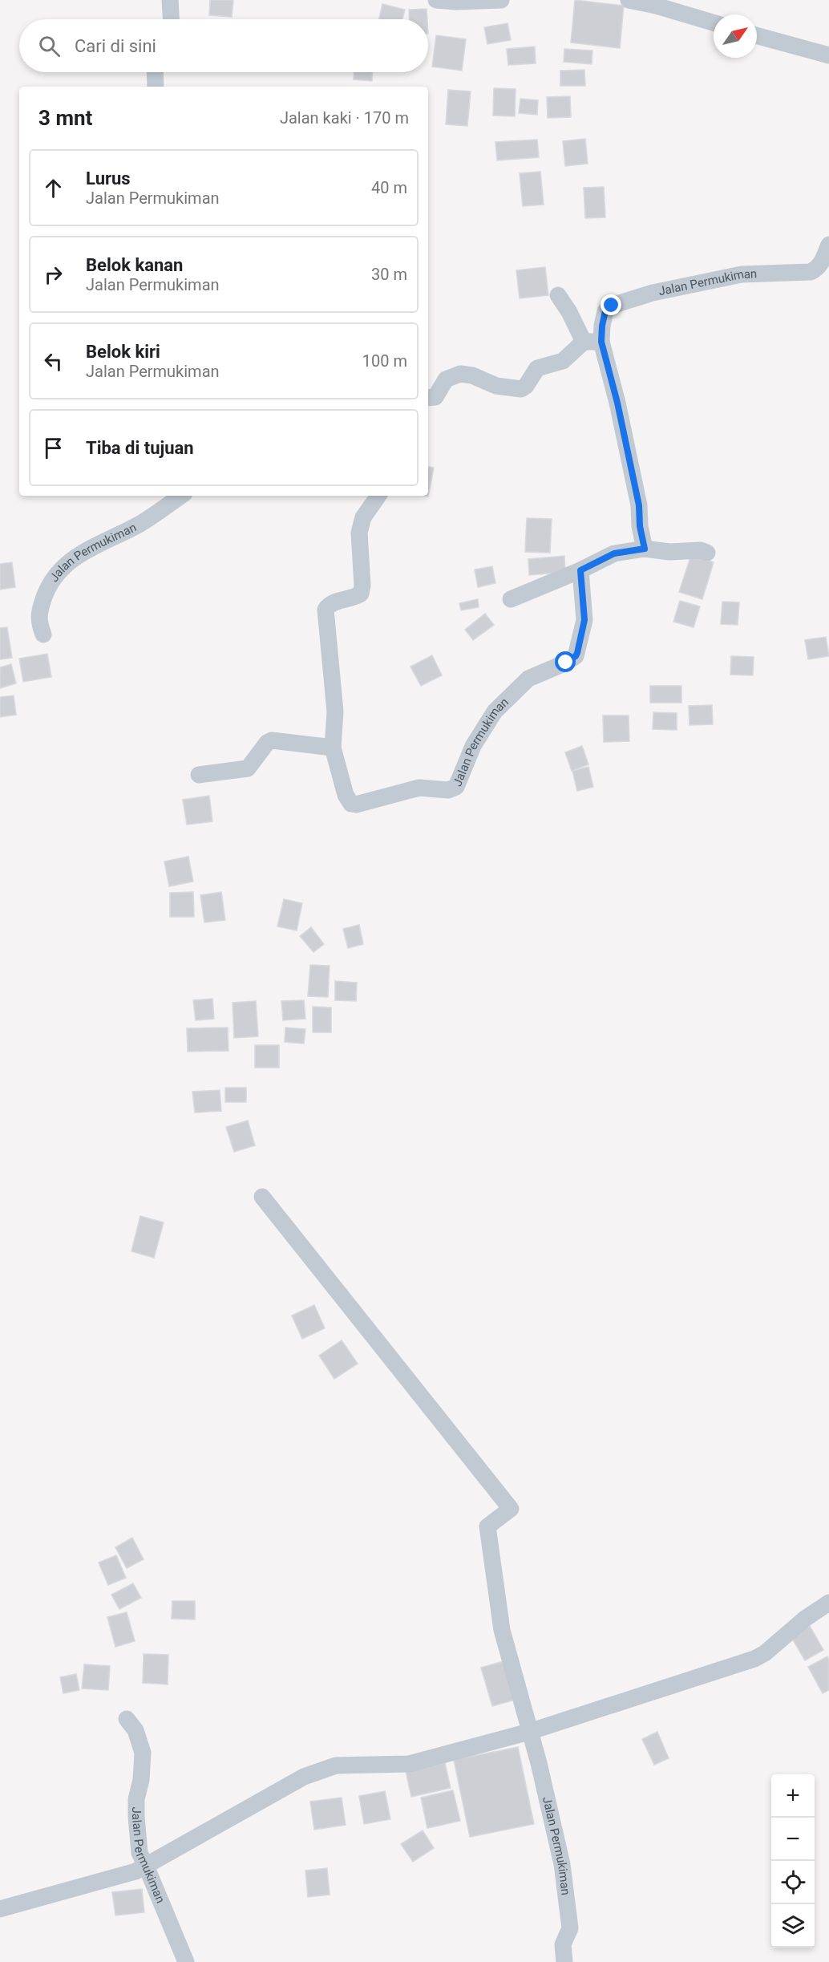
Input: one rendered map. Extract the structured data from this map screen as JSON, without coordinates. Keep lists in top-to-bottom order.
{
  "streets": {
    "street": ["Jalan Permukiman"]
  },
  "north": "top right",
  "page": {
    "search": "Cari di sini",
    "heading": ["3 mnt", "Jalan kaki · 170 m"],
    "list": [
      ["Lurus", "Jalan Permukiman", "40 m"],
      ["Belok kanan", "Jalan Permukiman", "30 m"],
      ["Belok kiri", "Jalan Permukiman", "100 m"],
      "Tiba di tujuan"
    ],
    "map_buttons": ["+", "−"]
  }
}
